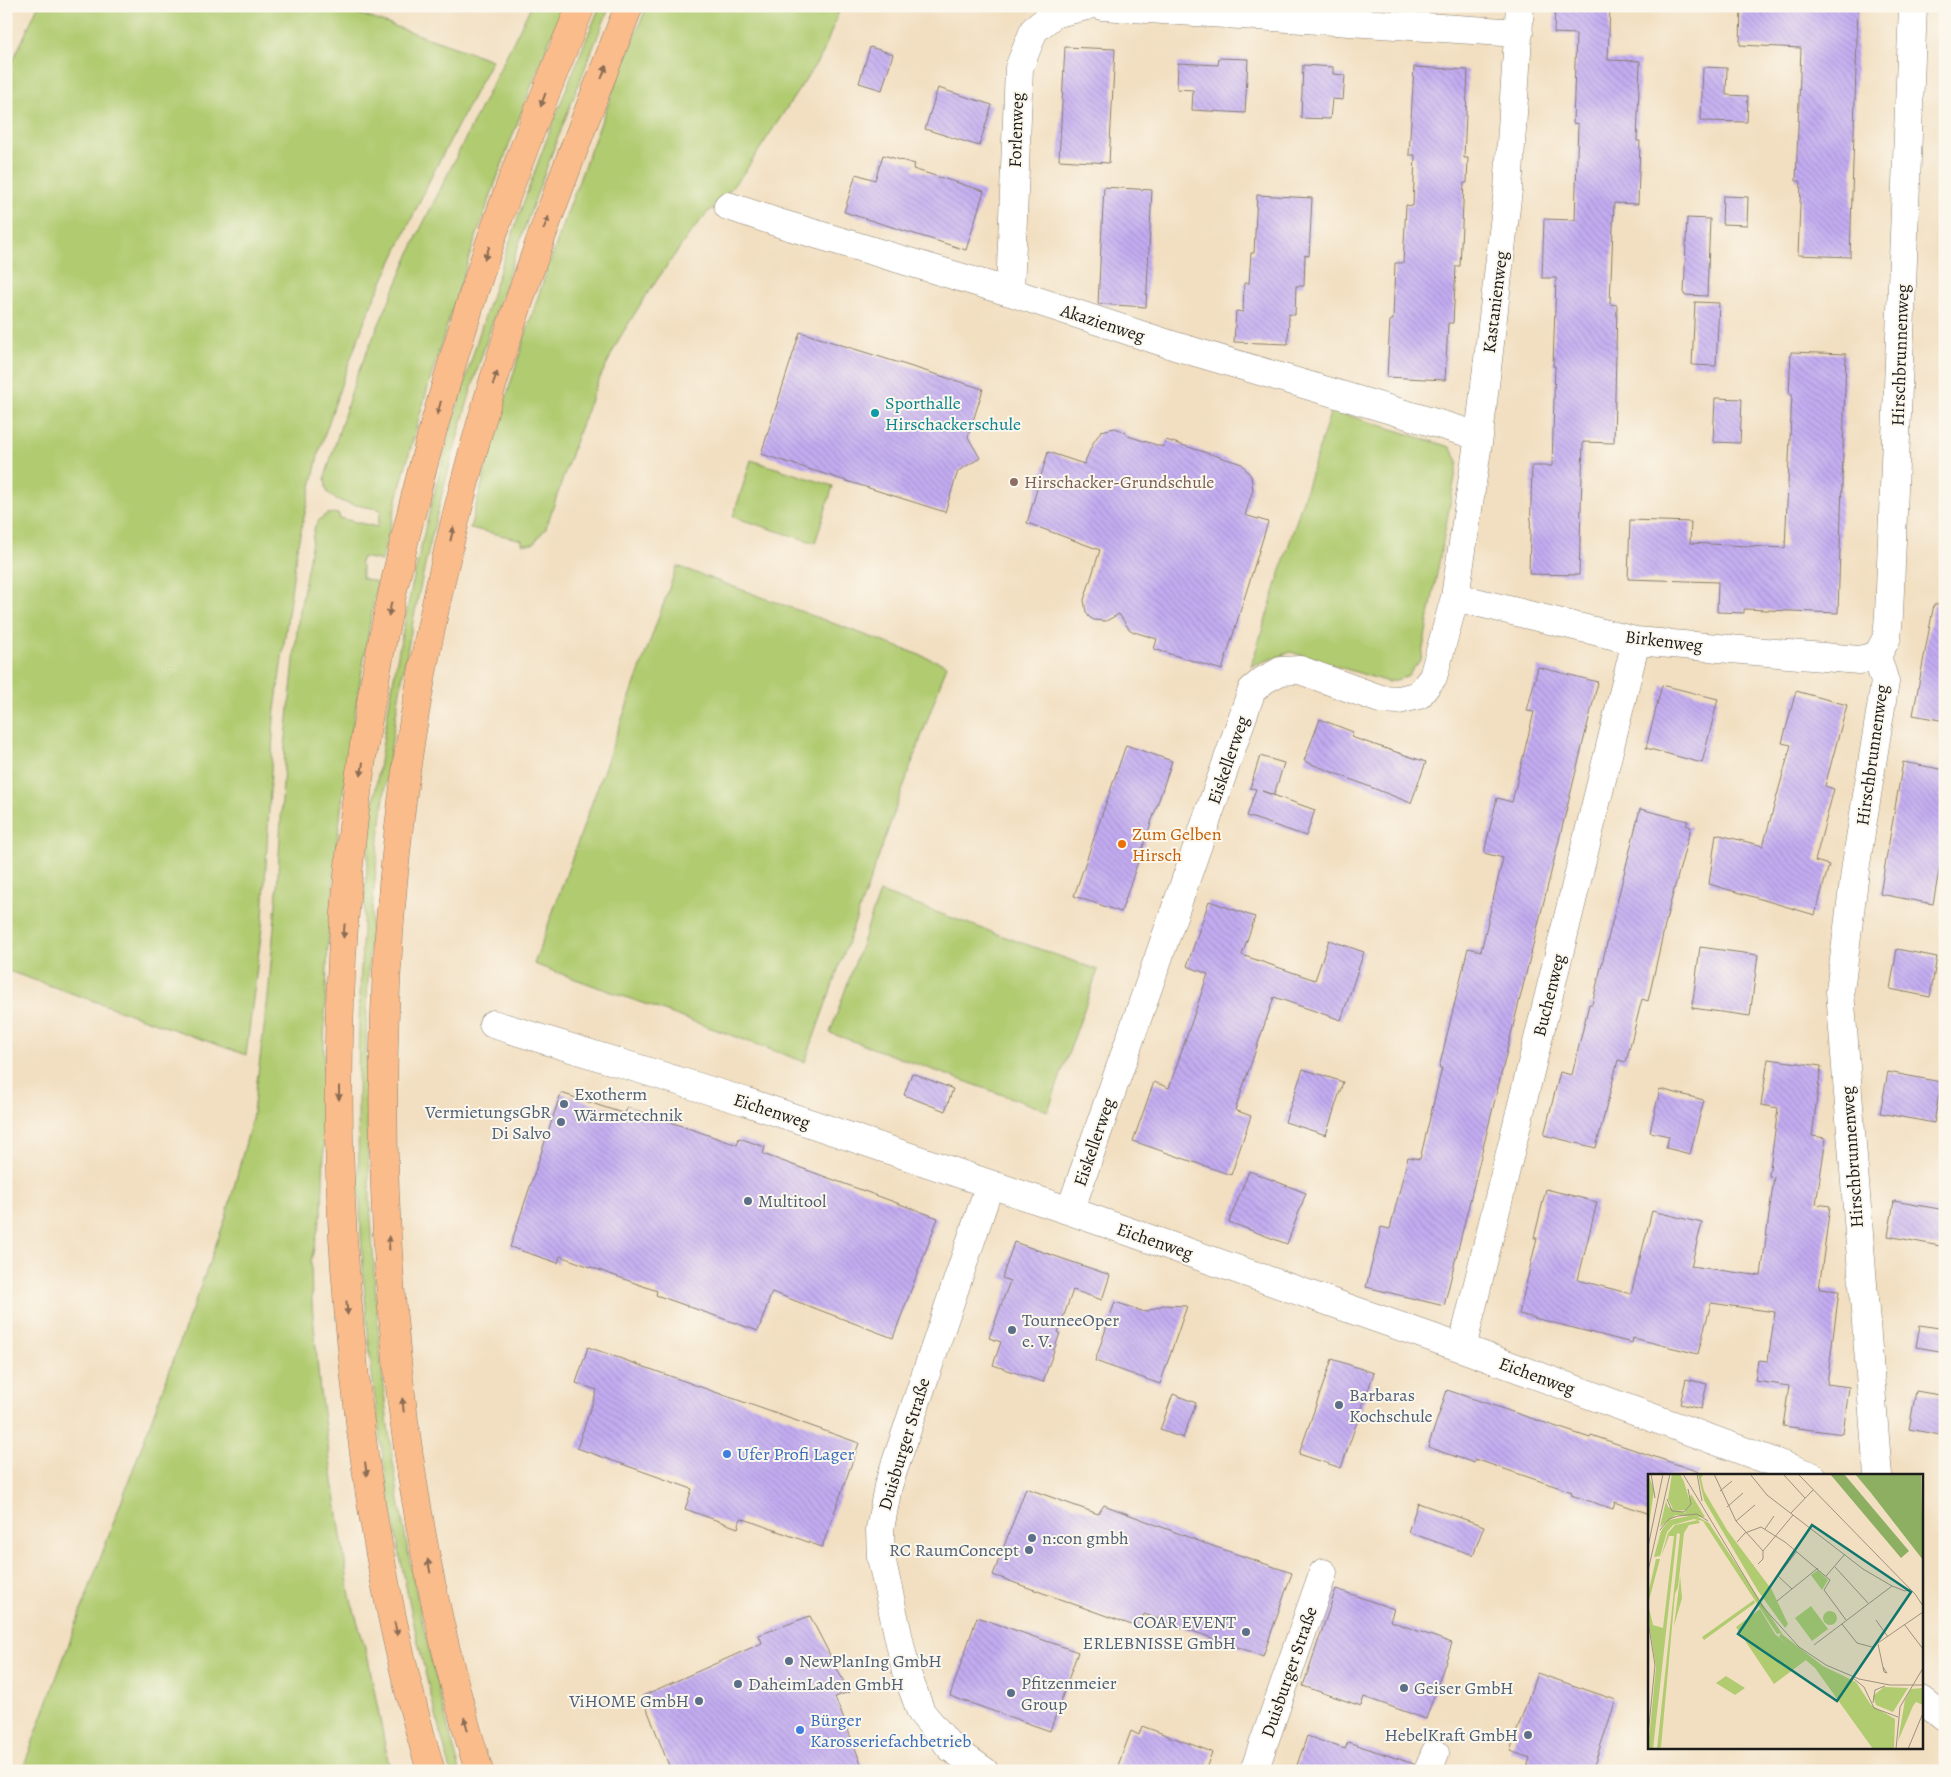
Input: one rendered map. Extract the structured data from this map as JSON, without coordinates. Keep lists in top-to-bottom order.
{
  "streets": {
    "street": [
      "Forlenweg",
      "Kastanienweg",
      "Akazienweg",
      "Hirschbrunnenweg",
      "Birkenweg",
      "Eiskellerweg",
      "Buchenweg",
      "Eichenweg",
      "Duisburger Straße"
    ]
  },
  "crossings": [
    ["Forlenweg", "Akazienweg"],
    ["Kastanienweg", "Akazienweg"],
    ["Kastanienweg", "Birkenweg"],
    ["Kastanienweg", "Eiskellerweg"],
    ["Hirschbrunnenweg", "Birkenweg"],
    ["Birkenweg", "Eiskellerweg"],
    ["Birkenweg", "Buchenweg"],
    ["Eiskellerweg", "Eichenweg"],
    ["Buchenweg", "Eichenweg"],
    ["Eichenweg", "Duisburger Straße"]
  ],
  "places": [
    "Sporthalle Hirschackerschule",
    "Hirschacker-Grundschule",
    "Zum Gelben Hirsch",
    "Exotherm Wärmetechnik",
    "VermietungsGbR Di Salvo",
    "Multitool",
    "TourneeOper e. V.",
    "Barbaras Kochschule",
    "Ufer Profi Lager",
    "n:con gmbh",
    "RC RaumConcept",
    "COAR EVENT ERLEBNISSE GmbH",
    "NewPlanIng GmbH",
    "DaheimLaden GmbH",
    "Geiser GmbH",
    "Pfitzenmeier Group",
    "ViHOME GmbH",
    "Bürger Karosseriefachbetrieb",
    "HebelKraft GmbH"
  ]
}
